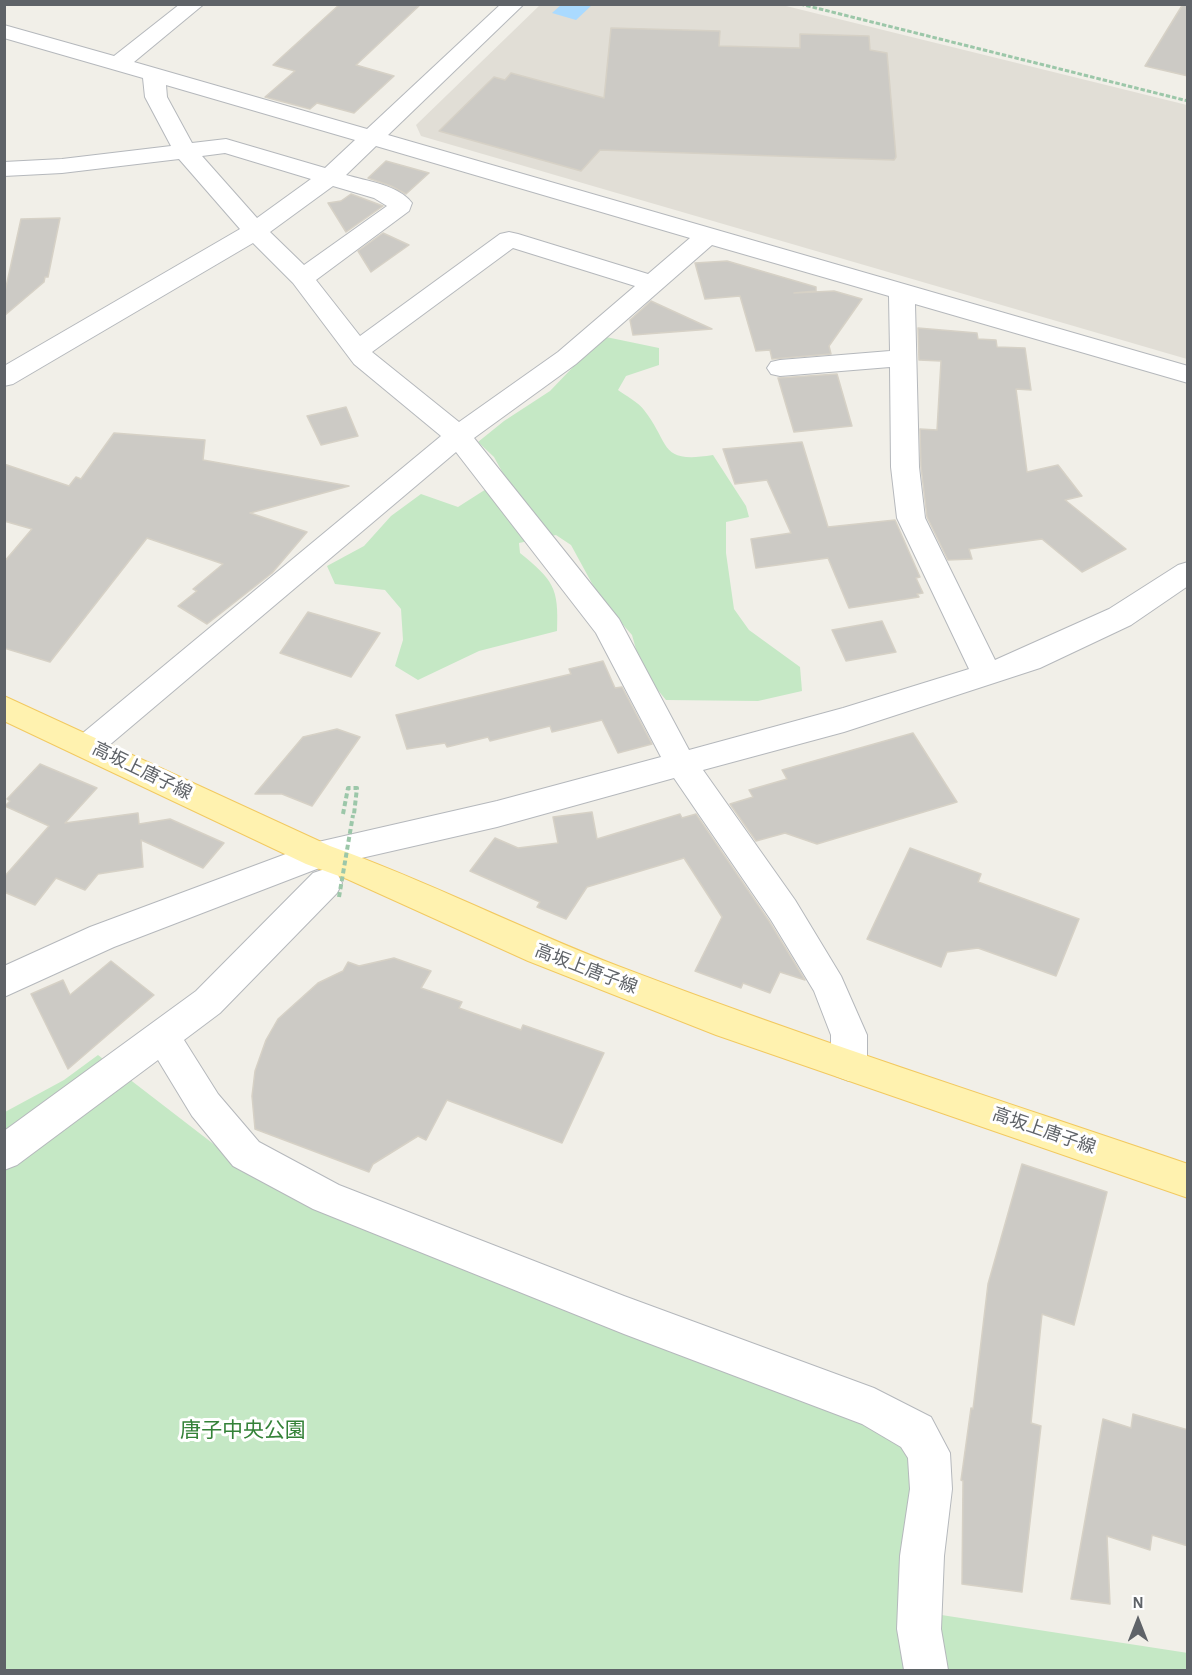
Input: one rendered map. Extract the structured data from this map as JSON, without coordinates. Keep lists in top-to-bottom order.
{
  "streets": {
    "main road": ["高坂上唐子線"]
  },
  "parks": ["唐子中央公園"],
  "north": "top"
}
